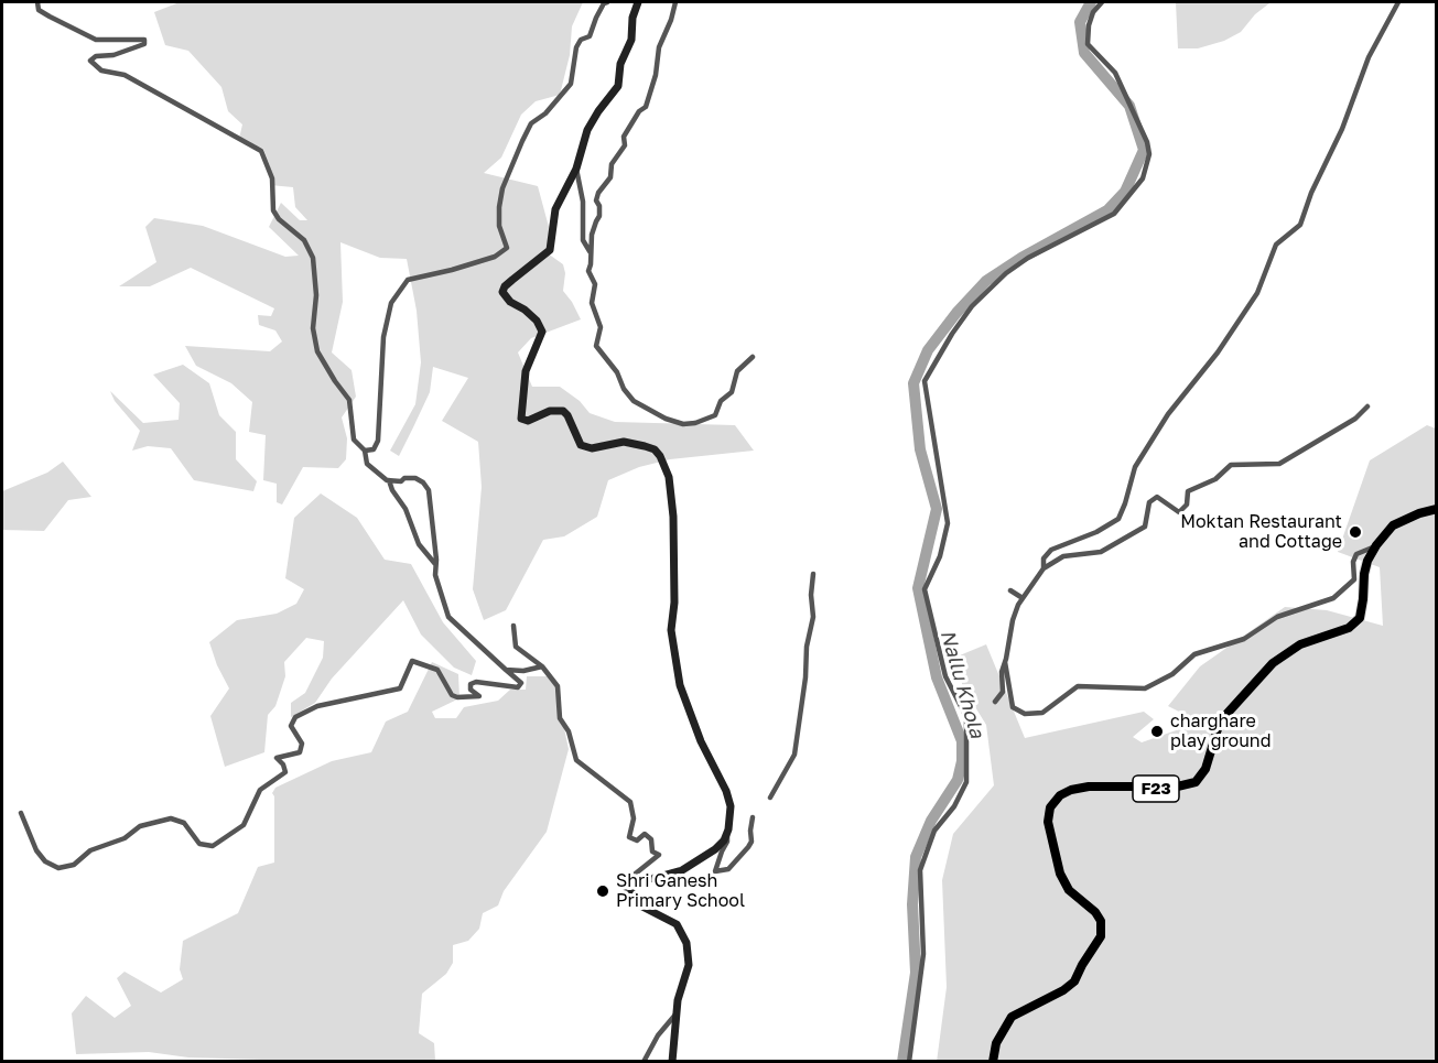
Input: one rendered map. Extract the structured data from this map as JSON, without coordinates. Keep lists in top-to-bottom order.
{
  "streets": {
    "main road": ["F23"]
  },
  "water": ["Nallu Khola"],
  "places": ["Moktan Restaurant and Cottage", "charghare play ground", "Shri Ganesh Primary School"]
}
